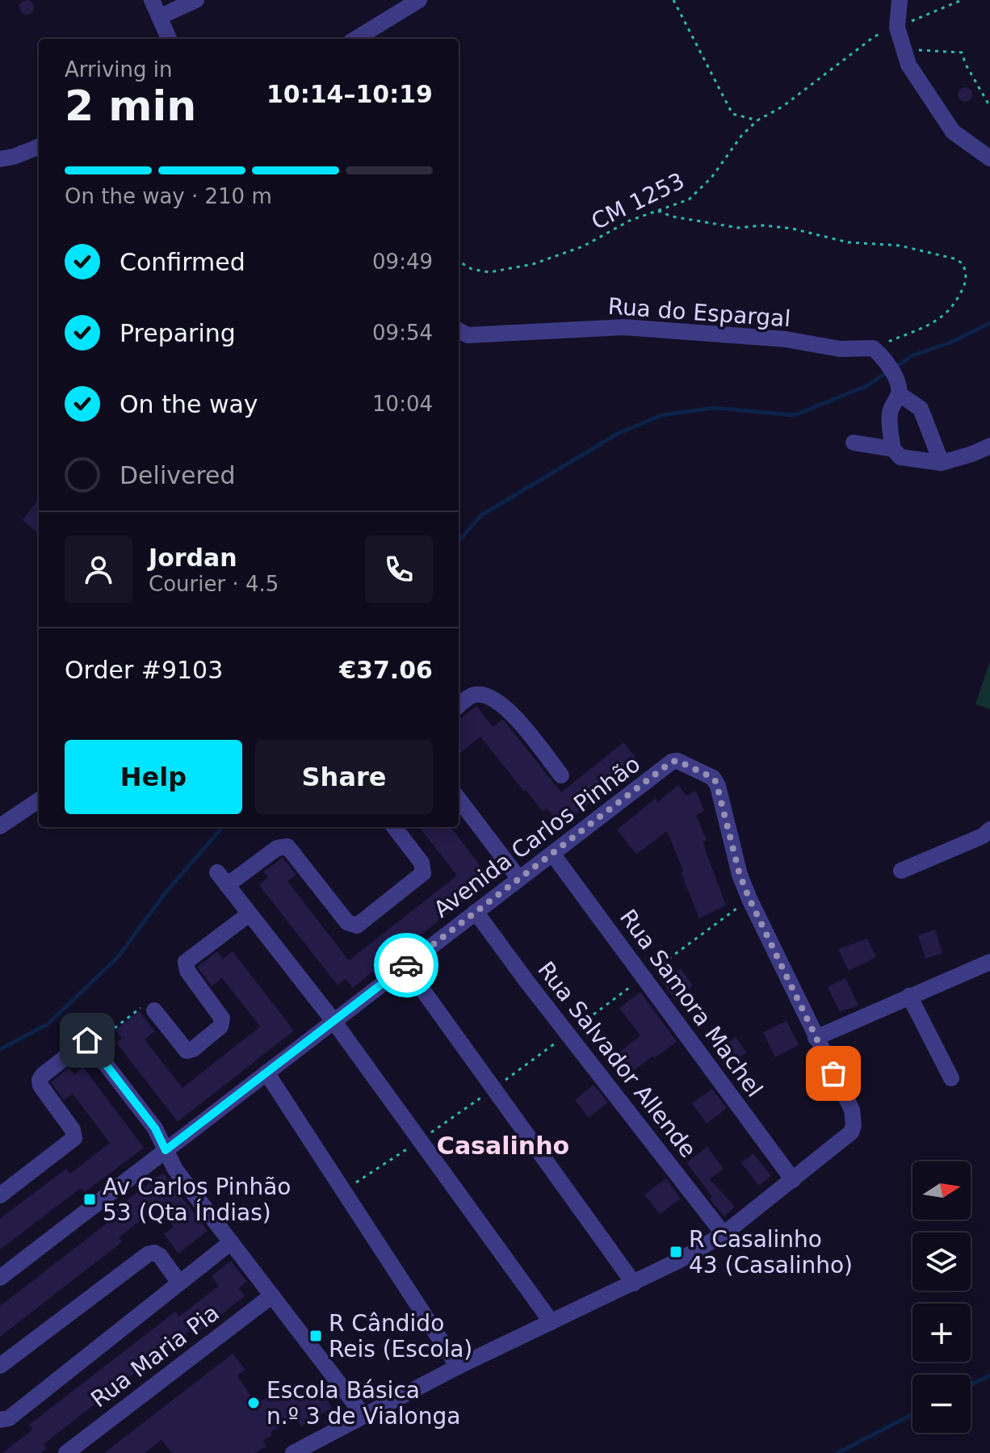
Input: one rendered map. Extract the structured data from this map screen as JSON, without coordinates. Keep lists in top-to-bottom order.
{
  "streets": {
    "street": [
      "Rua do Espargal",
      "Avenida Carlos Pinhão",
      "Rua Samora Machel",
      "Rua Salvador Allende",
      "Rua Maria Pia"
    ],
    "path": ["CM 1253"]
  },
  "crossings": [
    ["Avenida Carlos Pinhão", "Rua Samora Machel"],
    ["Avenida Carlos Pinhão", "Rua Salvador Allende"]
  ],
  "districts": ["Casalinho"],
  "places": {
    "transit": ["Av Carlos Pinhão 53 (Qta Índias)", "R Casalinho 43 (Casalinho)", "R Cândido Reis (Escola)"],
    "other": ["Escola Básica n.º 3 de Vialonga"]
  },
  "north": "right",
  "page": {
    "heading": ["2 min", "Arriving in", "10:14–10:19"],
    "panel": [
      "Jordan",
      "Courier · 4.5",
      "Order #9103",
      "€37.06"
    ],
    "bar": "On the way · 210 m",
    "list": [
      ["Confirmed", "09:49"],
      ["Preparing", "09:54"],
      ["On the way", "10:04"],
      "Delivered"
    ],
    "buttons": ["Help", "Share"],
    "map_buttons": ["+", "−"]
  }
}
